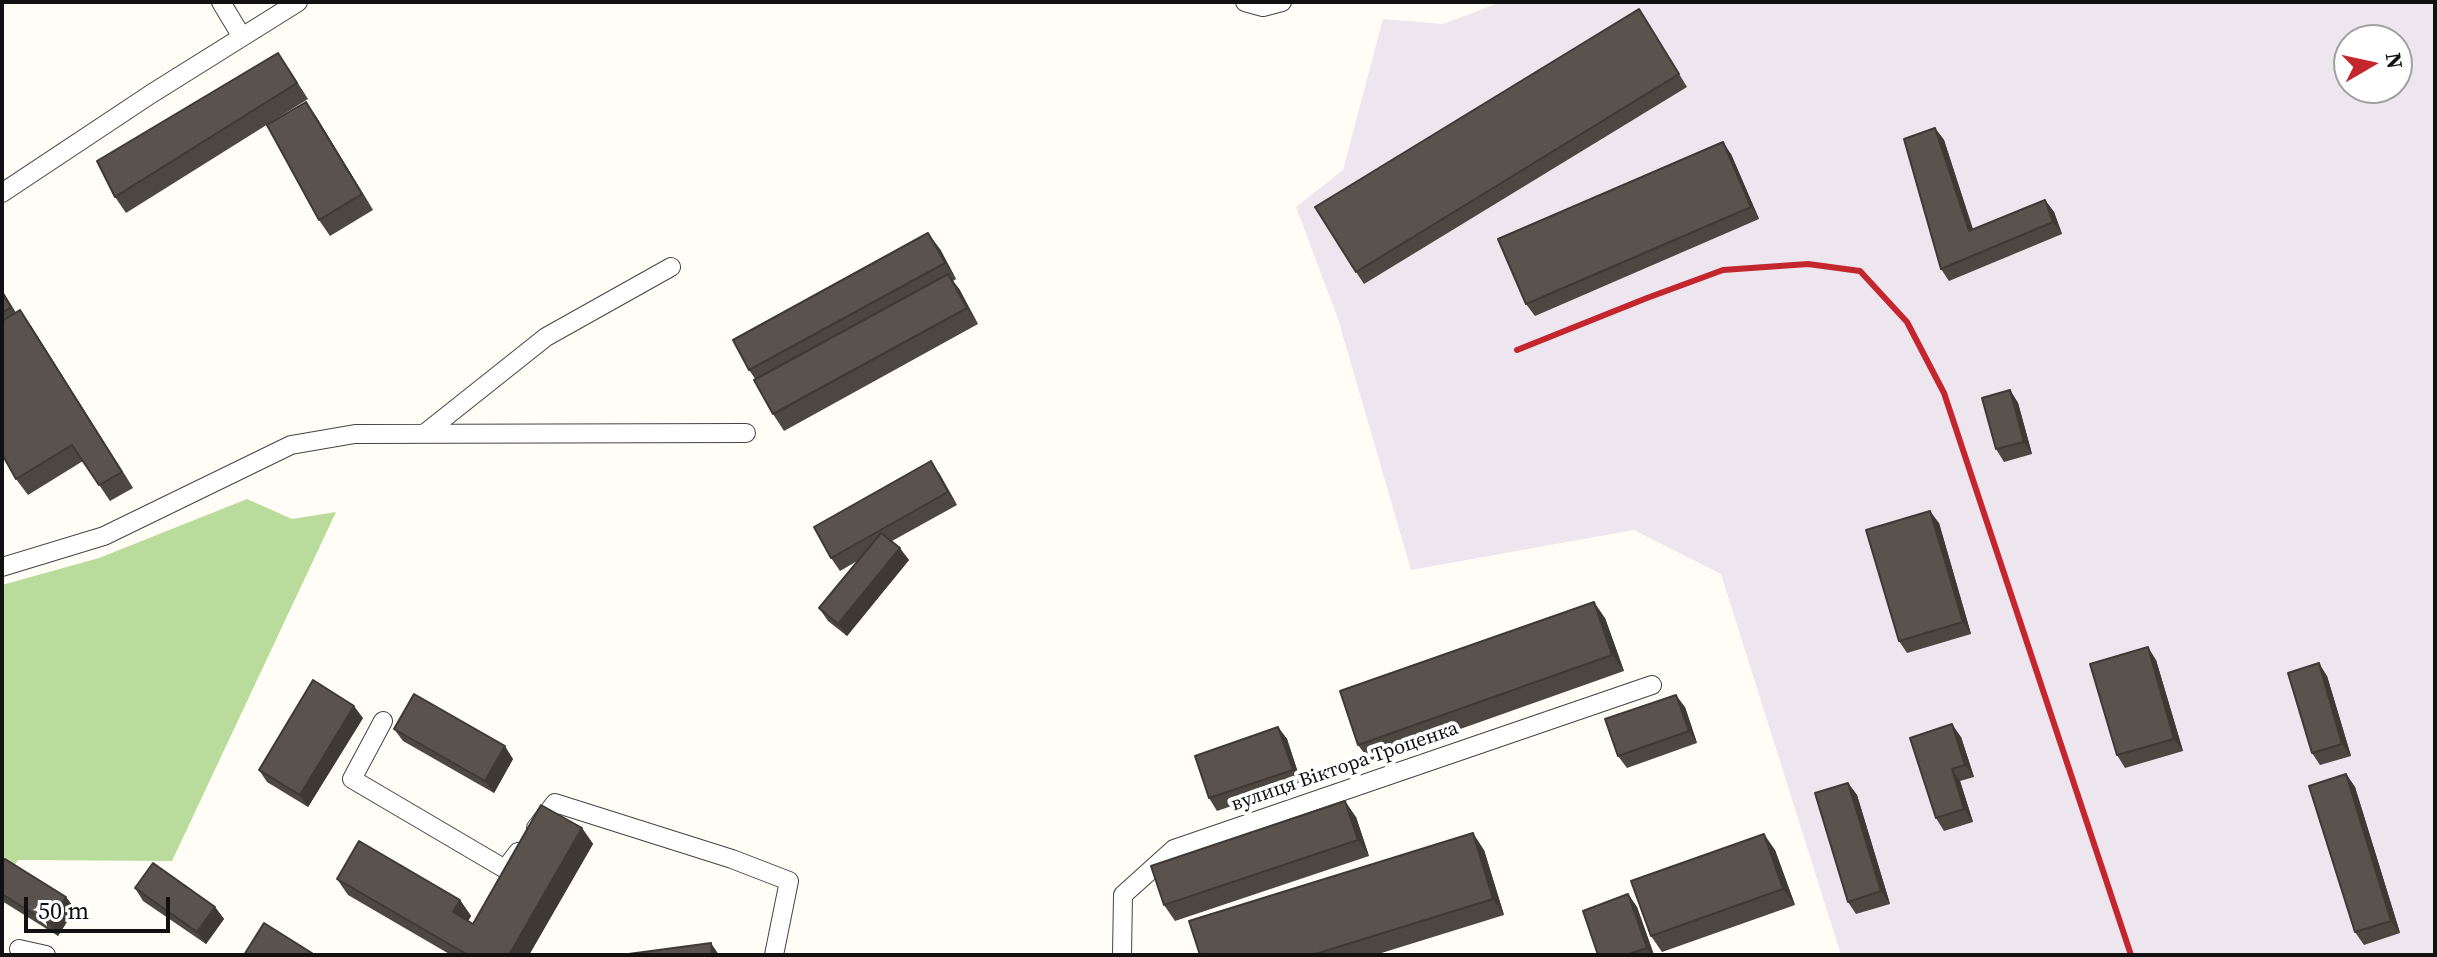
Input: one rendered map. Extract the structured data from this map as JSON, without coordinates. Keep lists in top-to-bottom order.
{
  "streets": {
    "street": ["вулиця Віктора Троценка"]
  },
  "scale_bar": "50 m",
  "north": "right"
}
